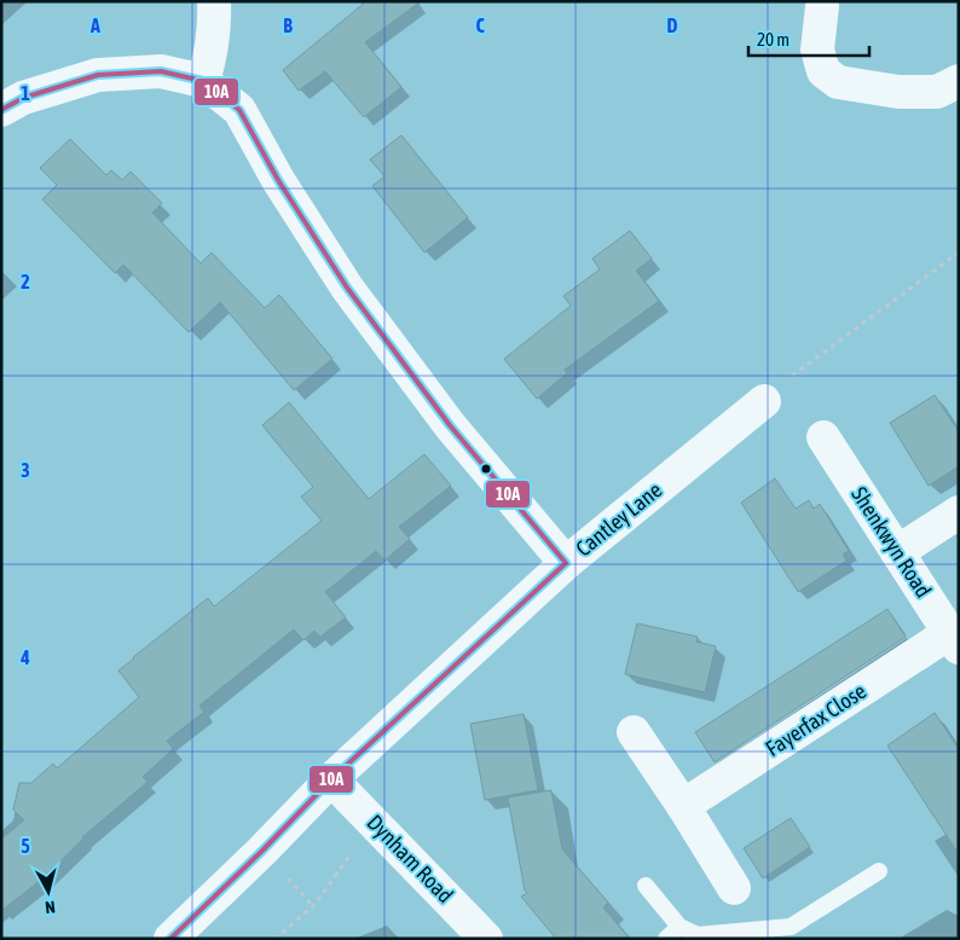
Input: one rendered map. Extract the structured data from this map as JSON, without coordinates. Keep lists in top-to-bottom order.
{
  "streets": {
    "street": [
      "Cantley Lane",
      "Shenkwyn Road",
      "Fayerfax Close",
      "Dynham Road"
    ]
  },
  "crossings": [
    ["Cantley Lane", "Dynham Road"],
    ["Shenkwyn Road", "Fayerfax Close"]
  ],
  "lines": ["transit line 10A"],
  "scale_bar": "20 m",
  "north": "bottom",
  "grid": {
    "columns": [
      "A",
      "B",
      "C",
      "D"
    ],
    "rows": [
      "1",
      "2",
      "3",
      "4",
      "5"
    ]
  }
}
